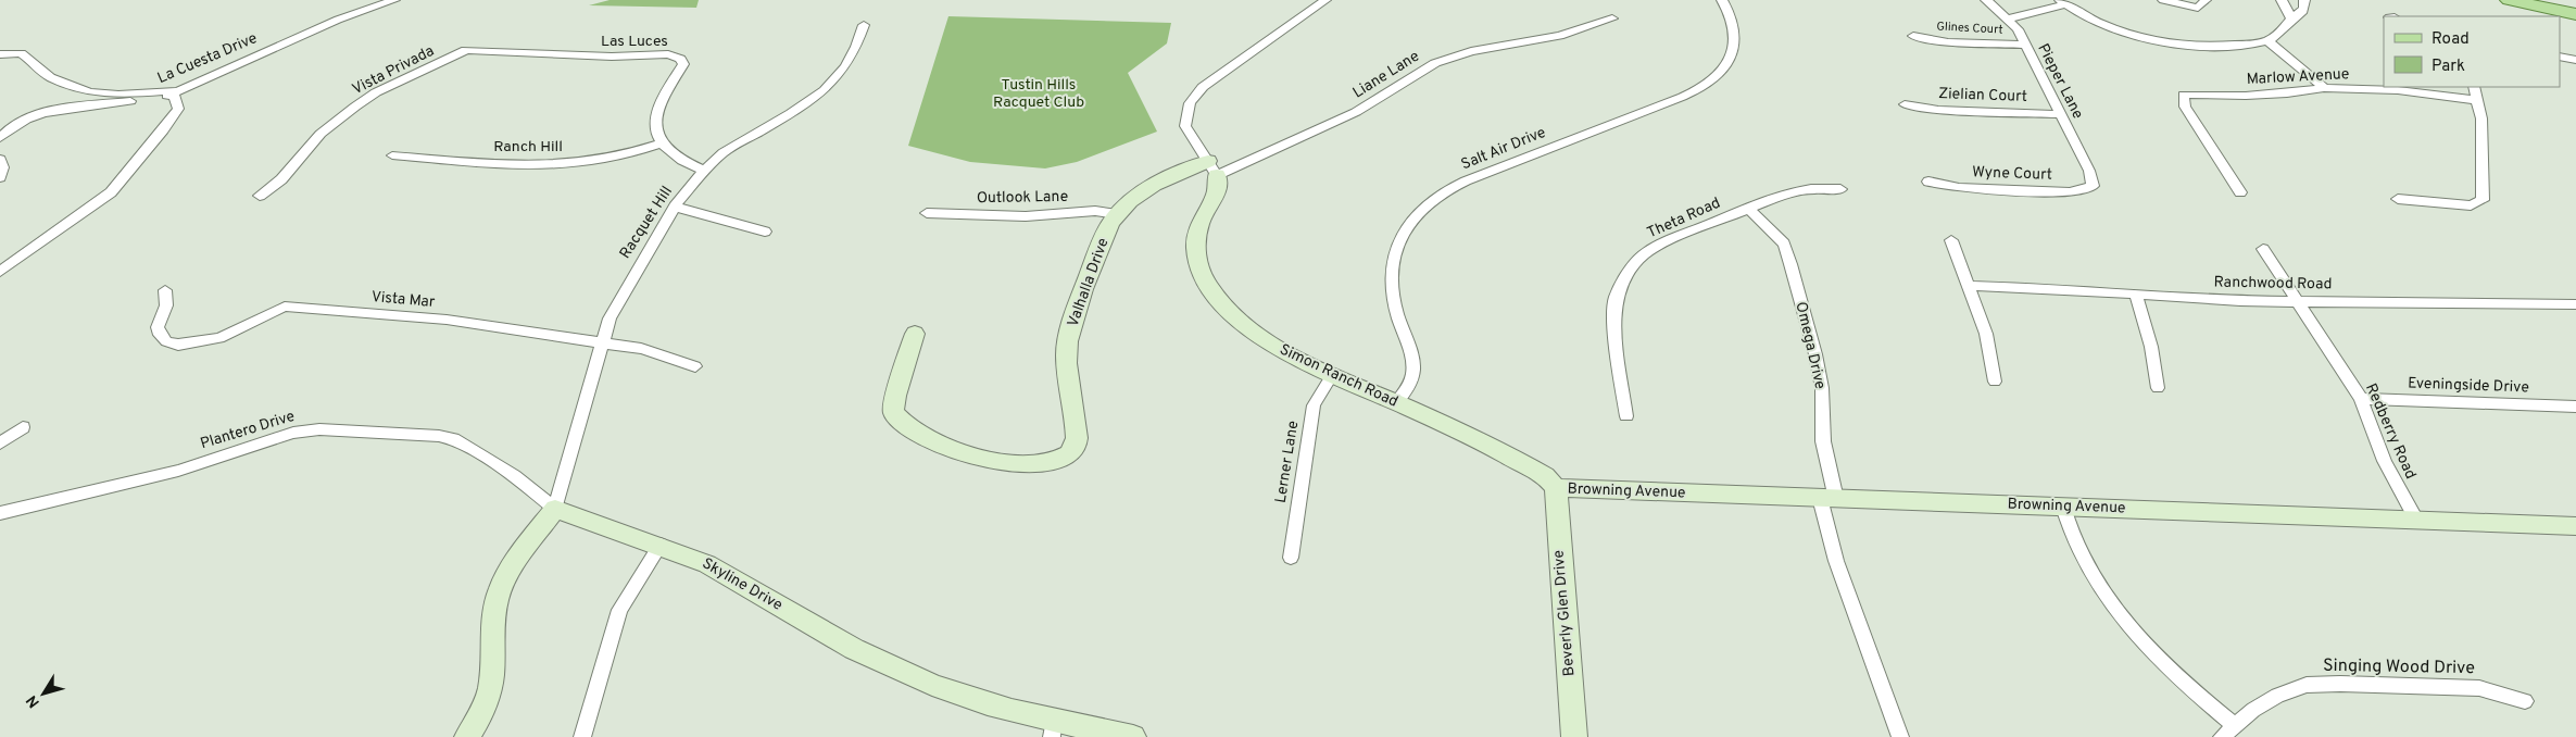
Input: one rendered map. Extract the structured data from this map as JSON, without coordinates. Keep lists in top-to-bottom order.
{
  "streets": {
    "street": [
      "Glines Court",
      "Las Luces",
      "La Cuesta Drive",
      "Vista Privada",
      "Liane Lane",
      "Marlow Avenue",
      "Pieper Lane",
      "Zielian Court",
      "Ranch Hill",
      "Salt Air Drive",
      "Wyne Court",
      "Outlook Lane",
      "Theta Road",
      "Racquet Hill",
      "Valhalla Drive",
      "Ranchwood Road",
      "Vista Mar",
      "Omega Drive",
      "Simon Ranch Road",
      "Eveningside Drive",
      "Plantero Drive",
      "Redberry Road",
      "Lerner Lane",
      "Browning Avenue",
      "Skyline Drive",
      "Beverly Glen Drive",
      "Singing Wood Drive"
    ]
  },
  "crossings": [
    ["Glines Court", "Pieper Lane"],
    ["Las Luces", "Vista Privada"],
    ["Las Luces", "Ranch Hill"],
    ["Liane Lane", "Valhalla Drive"],
    ["Liane Lane", "Simon Ranch Road"],
    ["Pieper Lane", "Zielian Court"],
    ["Pieper Lane", "Wyne Court"],
    ["Salt Air Drive", "Simon Ranch Road"],
    ["Outlook Lane", "Valhalla Drive"],
    ["Theta Road", "Omega Drive"],
    ["Racquet Hill", "Vista Mar"],
    ["Racquet Hill", "Plantero Drive"],
    ["Racquet Hill", "Skyline Drive"],
    ["Valhalla Drive", "Simon Ranch Road"],
    ["Ranchwood Road", "Redberry Road"],
    ["Omega Drive", "Browning Avenue"],
    ["Simon Ranch Road", "Lerner Lane"],
    ["Simon Ranch Road", "Browning Avenue"],
    ["Simon Ranch Road", "Beverly Glen Drive"],
    ["Eveningside Drive", "Redberry Road"],
    ["Plantero Drive", "Skyline Drive"],
    ["Redberry Road", "Browning Avenue"],
    ["Browning Avenue", "Beverly Glen Drive"]
  ],
  "parks": ["Tustin Hills Racquet Club"],
  "legend": ["Road", "Park"],
  "north": "bottom left"
}
